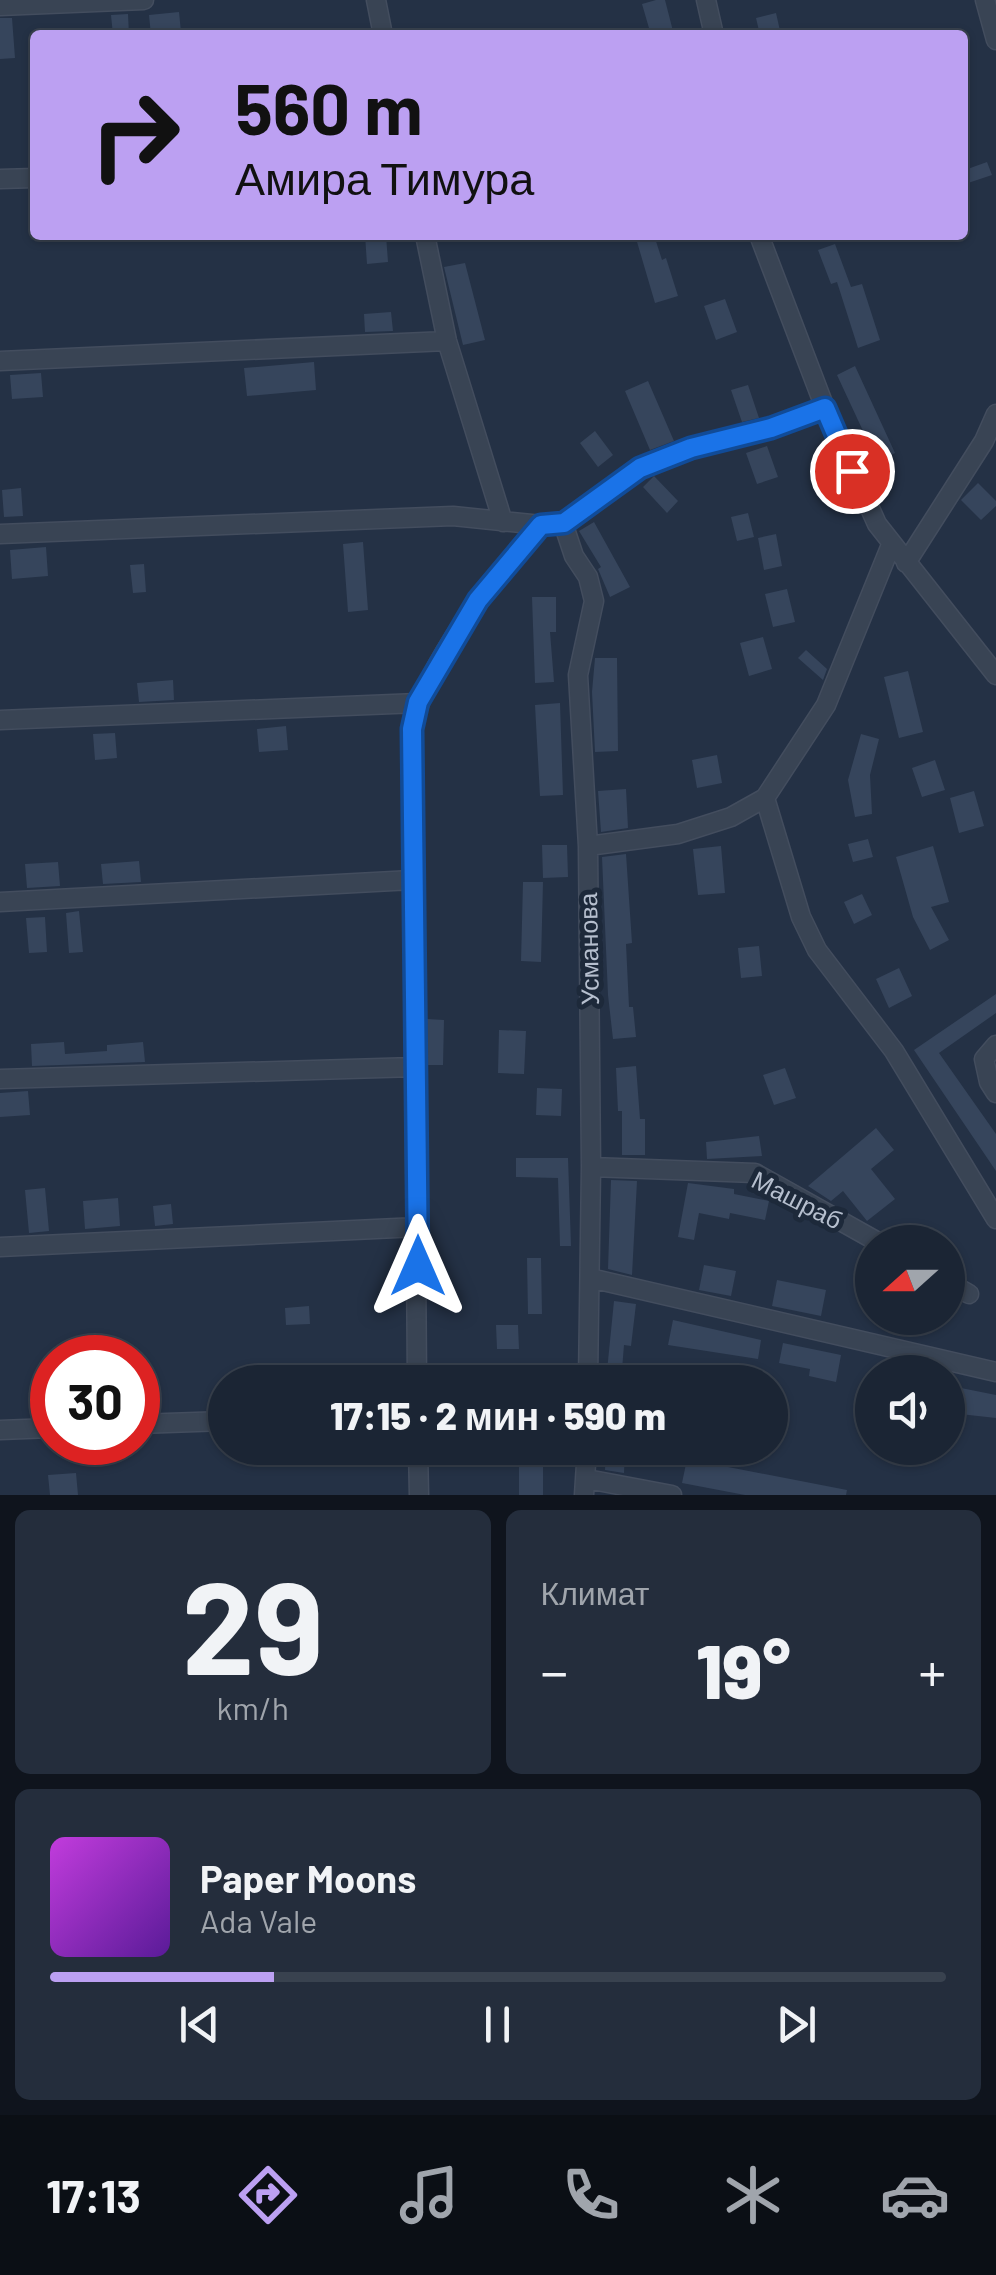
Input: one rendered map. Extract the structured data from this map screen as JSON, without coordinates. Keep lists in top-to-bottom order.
{
  "streets": {
    "street": ["Усманова", "Машраб"]
  },
  "crossings": [
    ["Усманова", "Машраб"]
  ],
  "north": "left",
  "page": {
    "turn": ["560 m", "Амира Тимура"],
    "limit": "30",
    "trip": "17:15 · 2 мин · 590 m",
    "tile": [
      ["29", "km/h"],
      "Климат"
    ],
    "heat": ["−", "19°", "+"],
    "song": ["Paper Moons", "Ada Vale"],
    "tabs": "17:13"
  }
}
